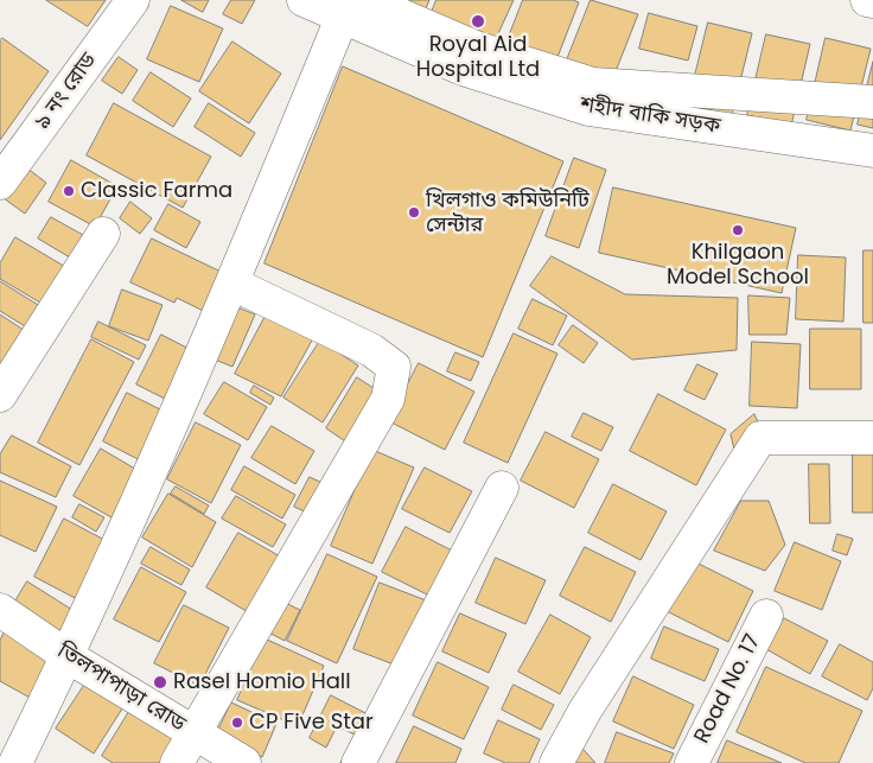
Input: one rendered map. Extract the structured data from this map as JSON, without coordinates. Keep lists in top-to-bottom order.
{
  "streets": {
    "street": [
      "৯ নং রোড",
      "শহীদ বাকি সড়ক",
      "তিলপাপাড়া রোড",
      "Road No. 17"
    ]
  },
  "places": [
    "Royal Aid Hospital Ltd",
    "Classic Farma",
    "খিলগাও কমিউনিটি সেন্টার",
    "Khilgaon Model School",
    "Rasel Homio Hall",
    "CP Five Star"
  ]
}
